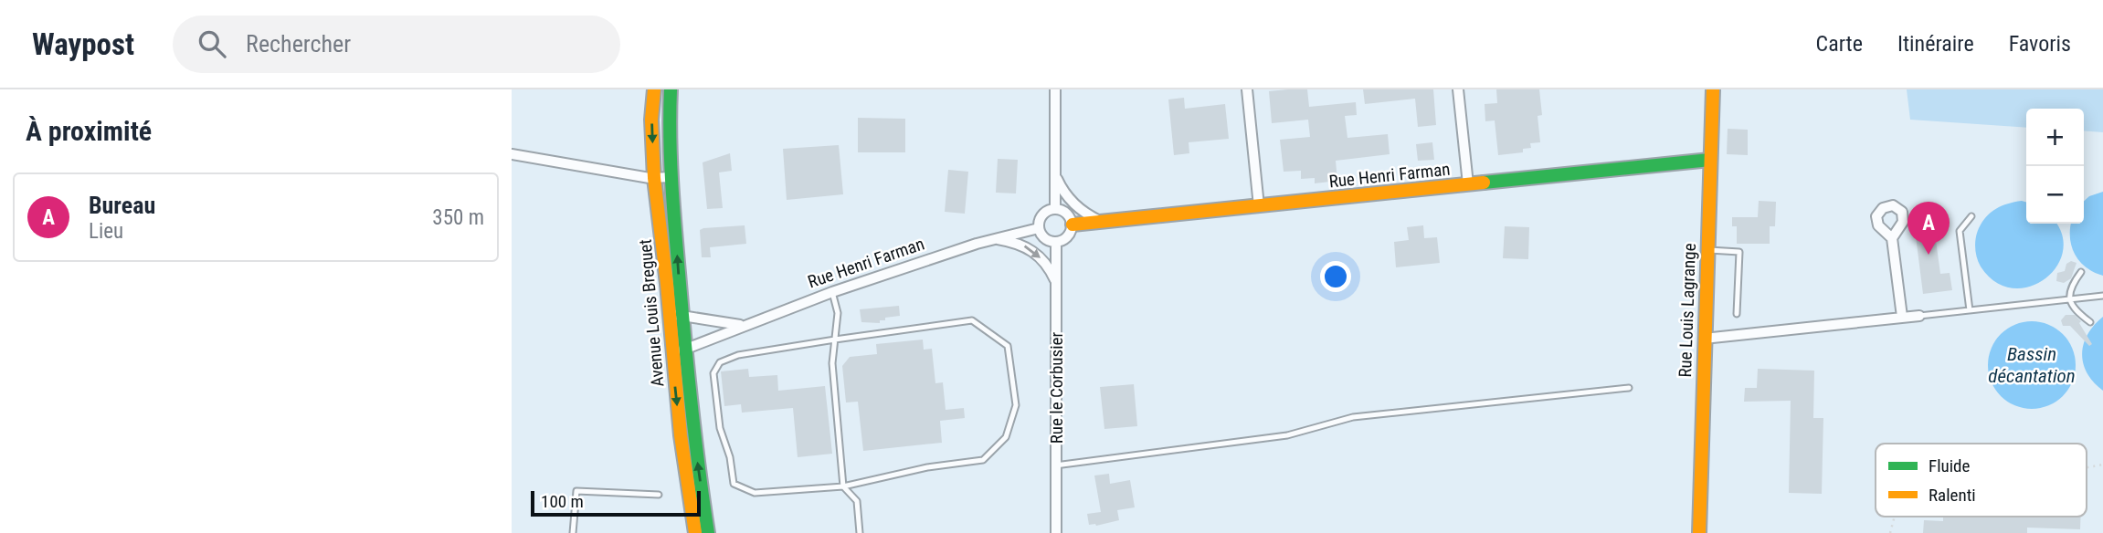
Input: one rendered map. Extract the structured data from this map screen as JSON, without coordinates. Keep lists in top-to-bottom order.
{
  "streets": {
    "street": [
      "Rue Henri Farman",
      "Rue Louis Lagrange",
      "Avenue Louis Breguet",
      "Rue le Corbusier"
    ]
  },
  "crossings": [
    ["Rue Henri Farman", "Rue Louis Lagrange"],
    ["Rue Henri Farman", "Avenue Louis Breguet"],
    ["Rue Henri Farman", "Rue le Corbusier"]
  ],
  "water": ["Bassin décantation"],
  "legend": ["Fluide", "Ralenti"],
  "scale_bar": "100 m",
  "page": {
    "header": "Waypost",
    "search": "Rechercher",
    "nav": ["Carte", "Itinéraire", "Favoris"],
    "heading": "À proximité",
    "map_buttons": ["+", "−"],
    "list": [
      {
        "mark": "A",
        "name": "Bureau",
        "note": "Lieu",
        "value": "350 m"
      }
    ],
    "pins": "A",
    "scale": "100 m"
  }
}
